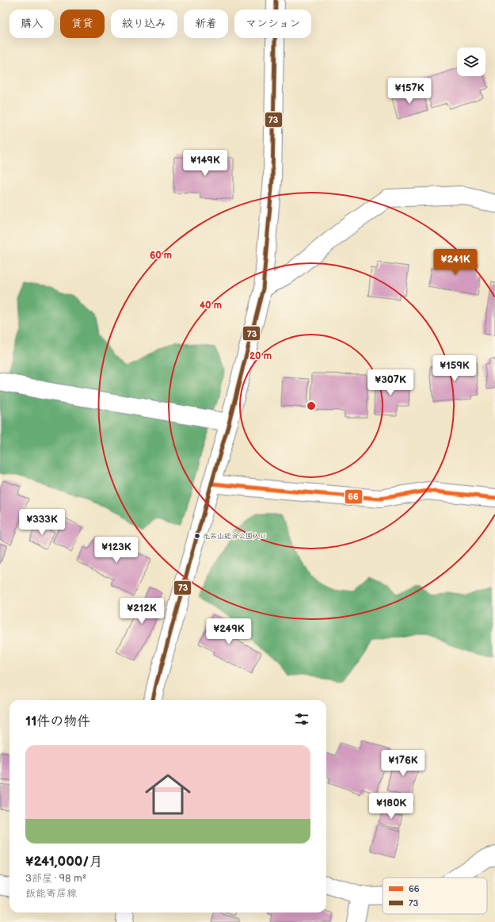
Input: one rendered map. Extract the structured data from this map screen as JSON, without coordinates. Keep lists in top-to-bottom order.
{
  "places": ["毛呂山総合公園入口"],
  "lines": ["transit line 73", "transit line 66"],
  "legend": ["66", "73"],
  "page": {
    "chip": [
      "購入",
      "賃貸",
      "絞り込み",
      "新着",
      "マンション"
    ],
    "price": [
      "¥157K",
      "¥149K",
      "¥241K",
      "¥159K",
      "¥307K",
      "¥333K",
      "¥123K",
      "¥212K",
      "¥249K",
      "¥176K",
      "¥180K"
    ],
    "heading": "11件の物件",
    "list": [
      {
        "name": "¥241,000/月",
        "note": "3部屋 · 98 m² · 飯能寄居線"
      }
    ]
  },
  "rings": ["60 m", "40 m", "20 m"]
}
